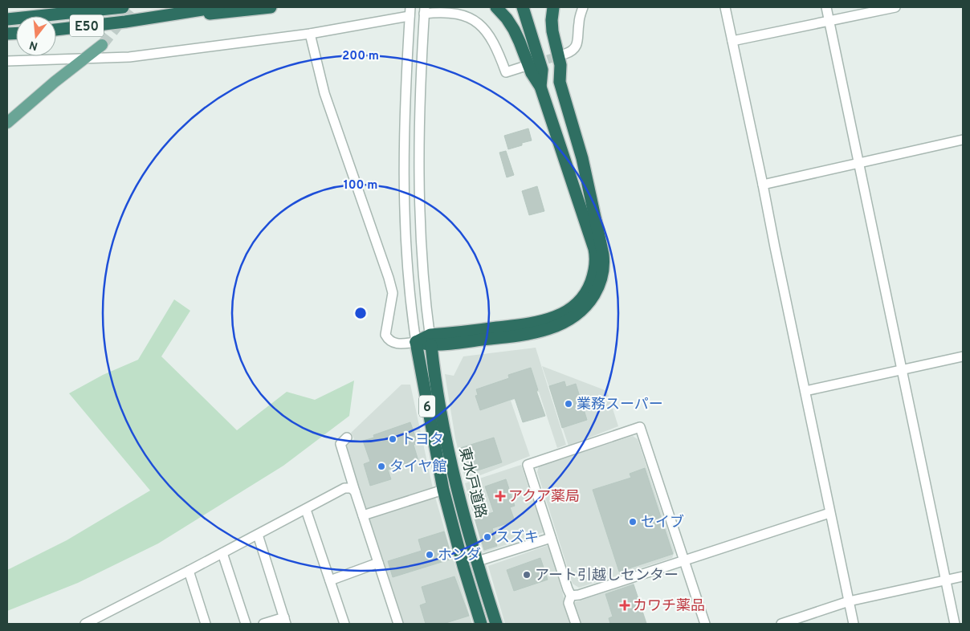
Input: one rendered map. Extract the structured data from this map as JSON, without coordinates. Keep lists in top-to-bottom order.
{
  "streets": {
    "highway": ["E50", "6", "東水戸道路"]
  },
  "places": {
    "other": [
      "業務スーパー",
      "トヨタ",
      "タイヤ館",
      "セイブ",
      "スズキ",
      "ホンダ",
      "アート引越しセンター"
    ],
    "health": ["アクア薬局", "カワチ薬品"]
  },
  "north": "bottom",
  "rings": ["200 m", "100 m"]
}
